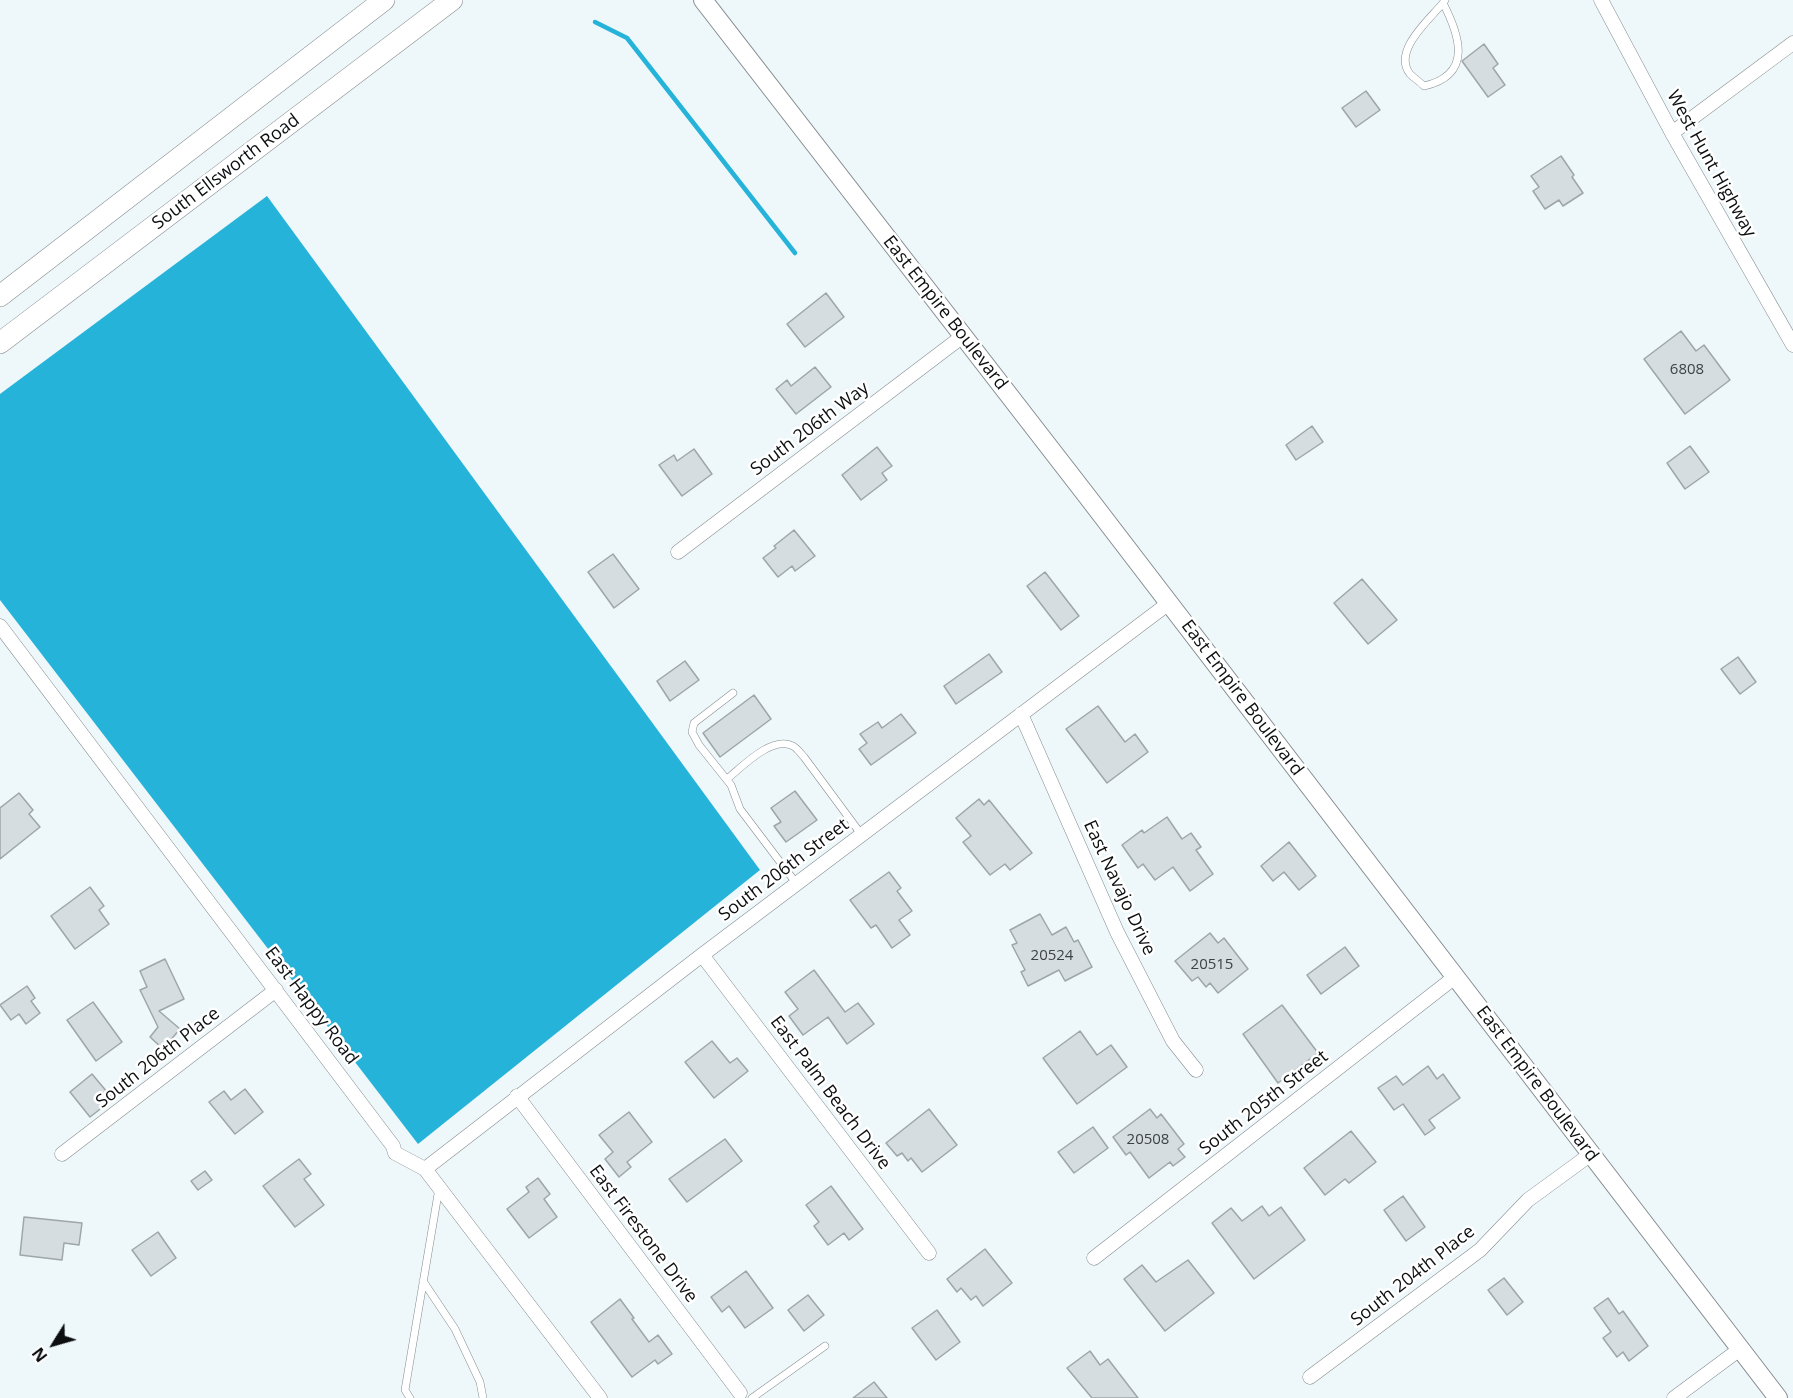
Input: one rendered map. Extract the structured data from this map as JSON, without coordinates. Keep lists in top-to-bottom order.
{
  "streets": {
    "main road": ["South Ellsworth Road", "East Empire Boulevard"],
    "street": [
      "West Hunt Highway",
      "South 206th Way",
      "South 206th Street",
      "East Navajo Drive",
      "East Happy Road",
      "South 206th Place",
      "East Palm Beach Drive",
      "South 205th Street",
      "East Firestone Drive",
      "South 204th Place"
    ]
  },
  "crossings": [
    ["East Empire Boulevard", "South 206th Way"],
    ["East Empire Boulevard", "South 206th Street"],
    ["East Empire Boulevard", "South 205th Street"],
    ["East Empire Boulevard", "South 204th Place"],
    ["South 206th Street", "East Navajo Drive"],
    ["South 206th Street", "East Happy Road"],
    ["South 206th Street", "East Palm Beach Drive"],
    ["South 206th Street", "East Firestone Drive"],
    ["East Happy Road", "South 206th Place"]
  ],
  "house_numbers": [
    "6808",
    "20524",
    "20515",
    "20508"
  ],
  "north": "bottom left"
}
